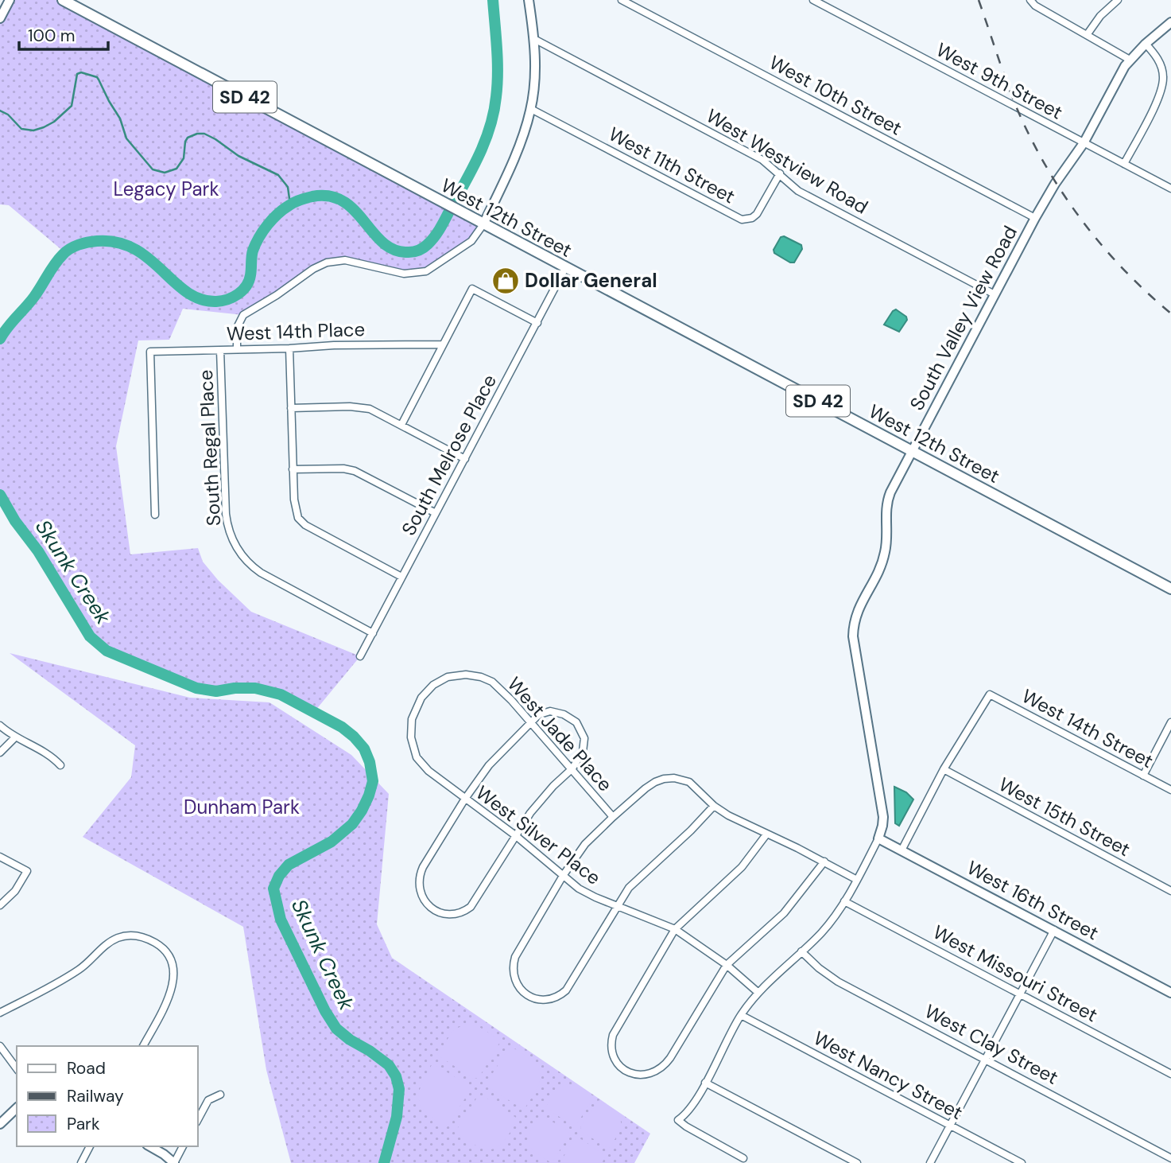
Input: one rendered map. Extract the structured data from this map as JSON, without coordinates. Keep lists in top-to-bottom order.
{
  "streets": {
    "main road": ["SD 42", "West 12th Street"],
    "street": [
      "West 9th Street",
      "West 10th Street",
      "West Westview Road",
      "West 11th Street",
      "South Valley View Road",
      "West 14th Place",
      "South Regal Place",
      "South Melrose Place",
      "West 14th Street",
      "West Jade Place",
      "West 15th Street",
      "West Silver Place",
      "West 16th Street",
      "West Missouri Street",
      "West Clay Street",
      "West Nancy Street"
    ]
  },
  "crossings": [
    ["West 9th Street", "South Valley View Road"],
    ["West 10th Street", "South Valley View Road"],
    ["West Westview Road", "West 11th Street"],
    ["West Westview Road", "South Valley View Road"],
    ["West 12th Street", "South Valley View Road"],
    ["West 12th Street", "South Melrose Place"],
    ["South Valley View Road", "West 16th Street"],
    ["West 14th Place", "South Regal Place"],
    ["South Regal Place", "South Melrose Place"],
    ["West 14th Street", "West 15th Street"],
    ["West Jade Place", "West Silver Place"]
  ],
  "water": ["Skunk Creek"],
  "parks": ["Legacy Park", "Dunham Park"],
  "places": {
    "shop": ["Dollar General"]
  },
  "legend": ["Road", "Railway", "Park"],
  "scale_bar": "100 m"
}
